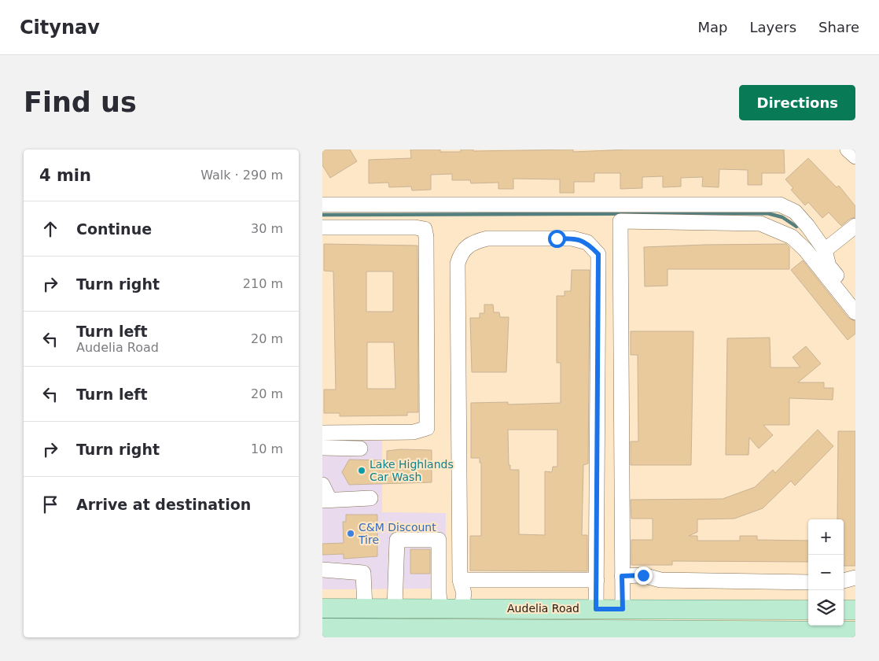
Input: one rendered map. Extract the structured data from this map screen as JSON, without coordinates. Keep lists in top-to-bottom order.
{
  "streets": {
    "main road": ["Audelia Road"]
  },
  "places": ["Lake Highlands Car Wash", "C&M Discount Tire"],
  "page": {
    "header": "Citynav",
    "nav": ["Map", "Layers", "Share"],
    "buttons": "Directions",
    "title": "Find us",
    "heading": ["4 min", "Walk · 290 m"],
    "list": [
      ["Continue", "30 m"],
      ["Turn right", "210 m"],
      ["Turn left", "Audelia Road", "20 m"],
      ["Turn left", "20 m"],
      ["Turn right", "10 m"],
      "Arrive at destination"
    ],
    "map_buttons": ["+", "−"]
  }
}
